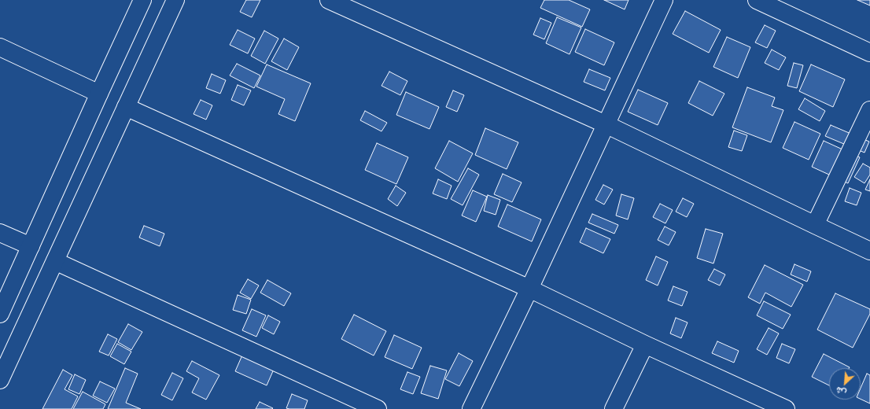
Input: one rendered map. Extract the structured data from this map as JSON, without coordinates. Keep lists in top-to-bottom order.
{
  "north": "bottom left"
}
